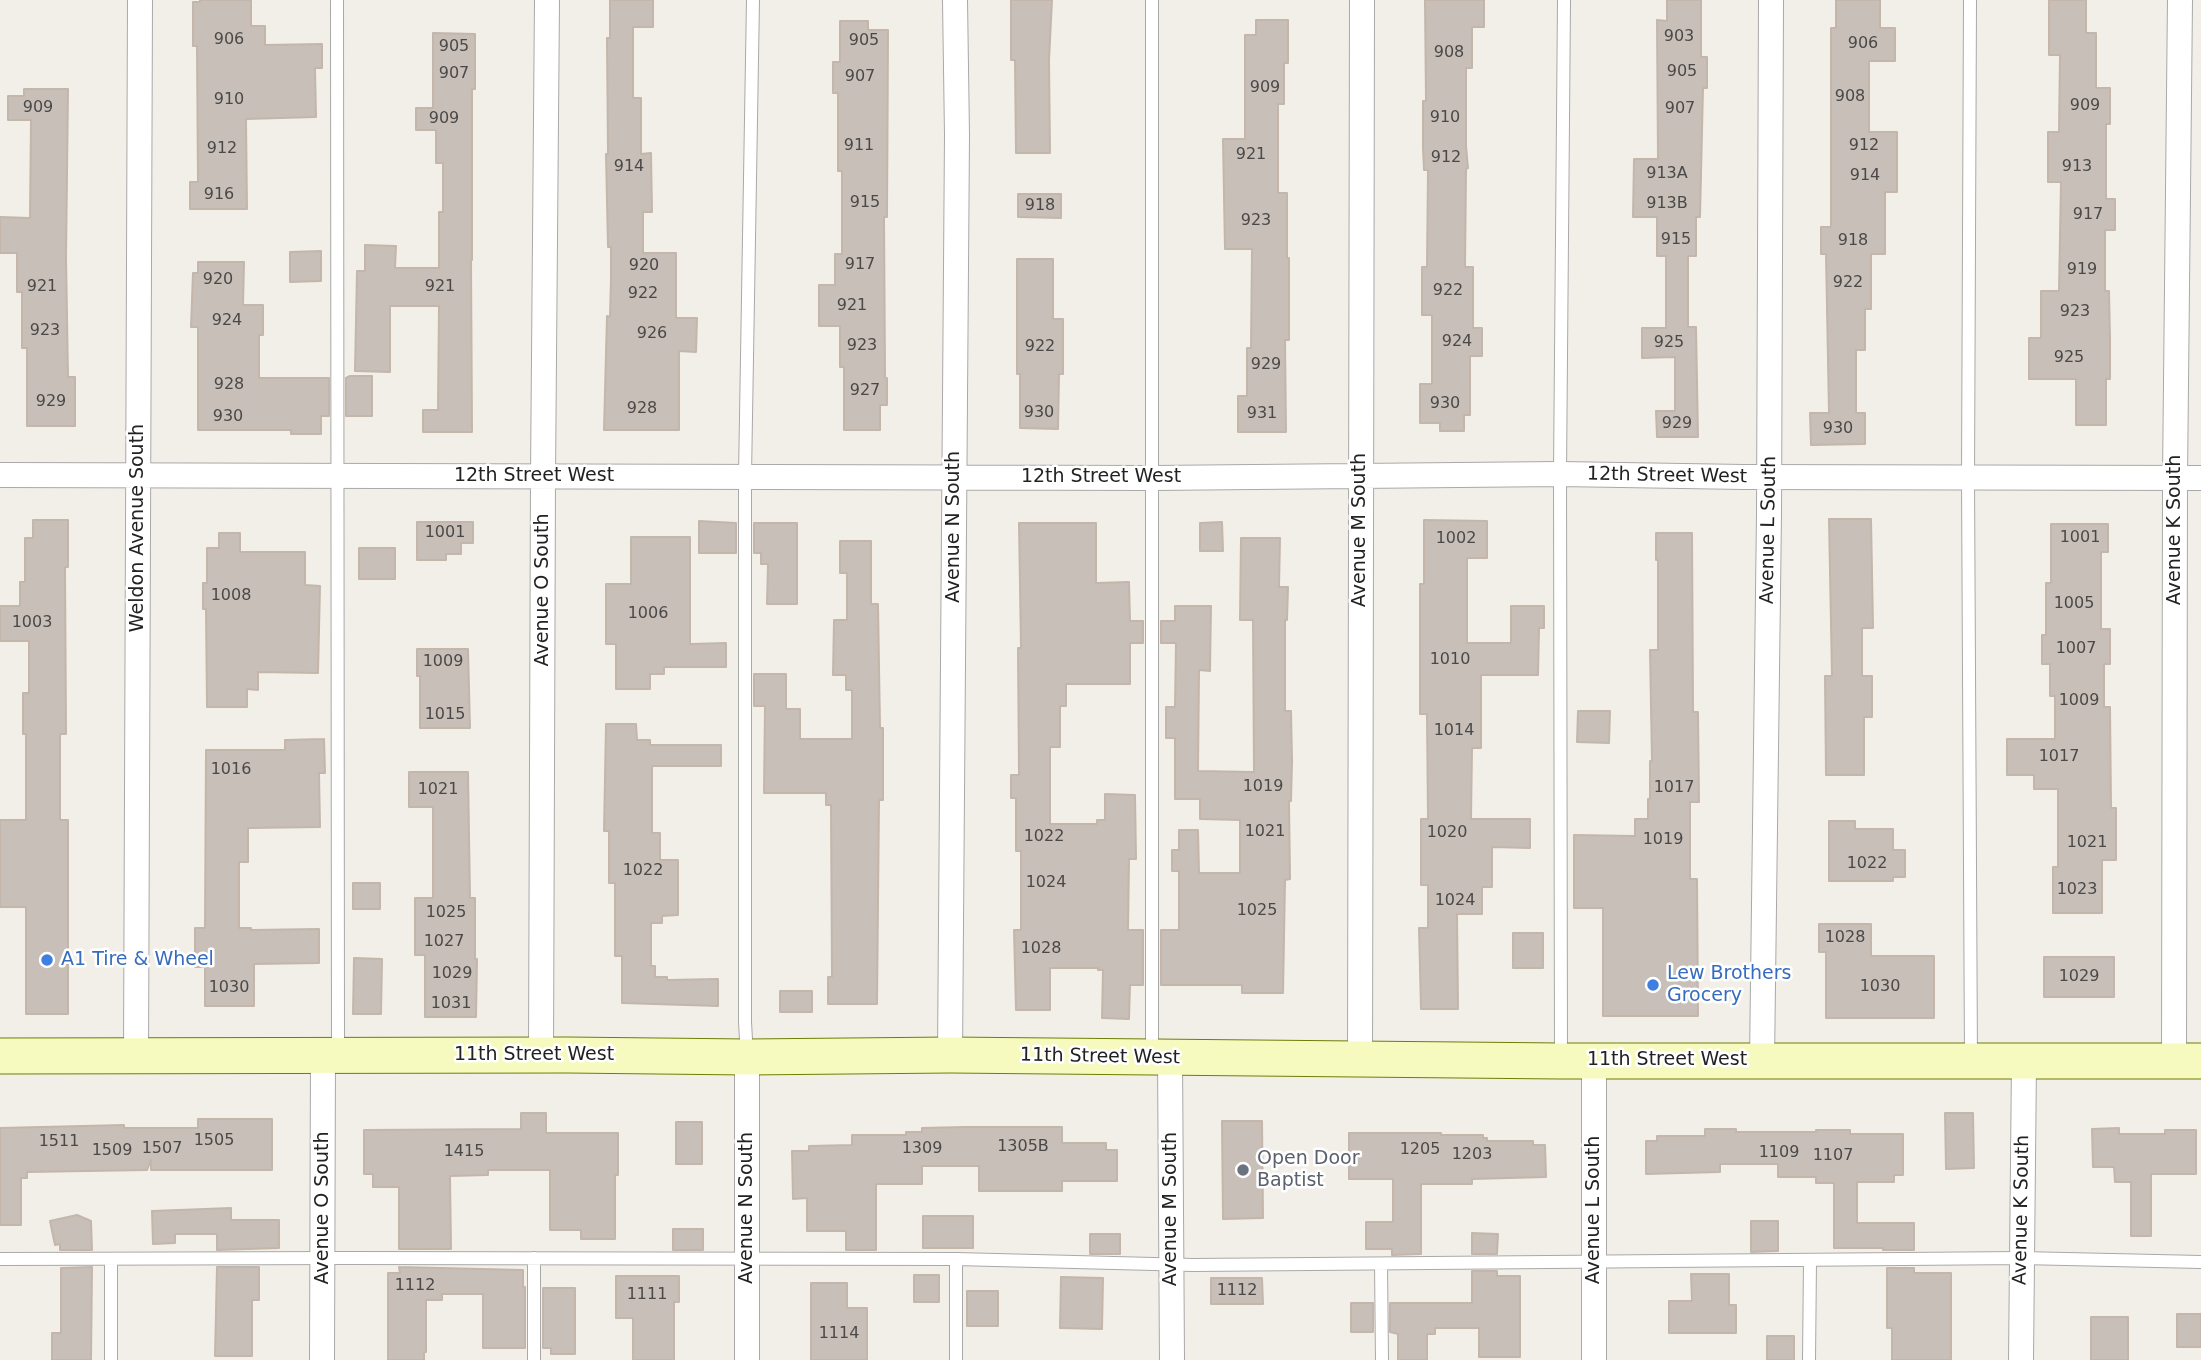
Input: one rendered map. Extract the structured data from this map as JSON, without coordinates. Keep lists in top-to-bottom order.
{
  "streets": {
    "street": [
      "12th Street West",
      "Avenue N South",
      "Weldon Avenue South",
      "Avenue M South",
      "Avenue L South",
      "Avenue K South",
      "Avenue O South",
      "11th Street West"
    ]
  },
  "crossings": [
    ["12th Street West", "Avenue N South"],
    ["12th Street West", "Weldon Avenue South"],
    ["12th Street West", "Avenue M South"],
    ["12th Street West", "Avenue L South"],
    ["12th Street West", "Avenue K South"],
    ["12th Street West", "Avenue O South"],
    ["Avenue N South", "11th Street West"],
    ["Weldon Avenue South", "11th Street West"],
    ["Avenue M South", "11th Street West"],
    ["Avenue L South", "11th Street West"],
    ["Avenue K South", "11th Street West"],
    ["Avenue O South", "11th Street West"]
  ],
  "places": ["A1 Tire & Wheel", "Lew Brothers Grocery", "Open Door Baptist"],
  "house_numbers": [
    "903",
    "906",
    "905",
    "906",
    "905",
    "908",
    "905",
    "907",
    "907",
    "909",
    "908",
    "910",
    "909",
    "909",
    "907",
    "910",
    "909",
    "911",
    "912",
    "912",
    "921",
    "912",
    "914",
    "913",
    "913A",
    "914",
    "916",
    "915",
    "913B",
    "918",
    "917",
    "923",
    "915",
    "918",
    "917",
    "920",
    "919",
    "920",
    "922",
    "921",
    "921",
    "922",
    "922",
    "921",
    "923",
    "924",
    "923",
    "926",
    "924",
    "925",
    "923",
    "922",
    "925",
    "929",
    "928",
    "927",
    "929",
    "930",
    "928",
    "930",
    "931",
    "930",
    "929",
    "930",
    "1001",
    "1001",
    "1002",
    "1008",
    "1005",
    "1006",
    "1003",
    "1007",
    "1010",
    "1009",
    "1009",
    "1015",
    "1014",
    "1017",
    "1016",
    "1019",
    "1017",
    "1021",
    "1021",
    "1020",
    "1022",
    "1019",
    "1021",
    "1022",
    "1022",
    "1024",
    "1023",
    "1024",
    "1025",
    "1025",
    "1028",
    "1027",
    "1028",
    "1029",
    "1029",
    "1030",
    "1030",
    "1031",
    "1505",
    "1511",
    "1305B",
    "1507",
    "1309",
    "1205",
    "1509",
    "1415",
    "1109",
    "1203",
    "1107",
    "1112",
    "1112",
    "1111",
    "1114"
  ]
}
